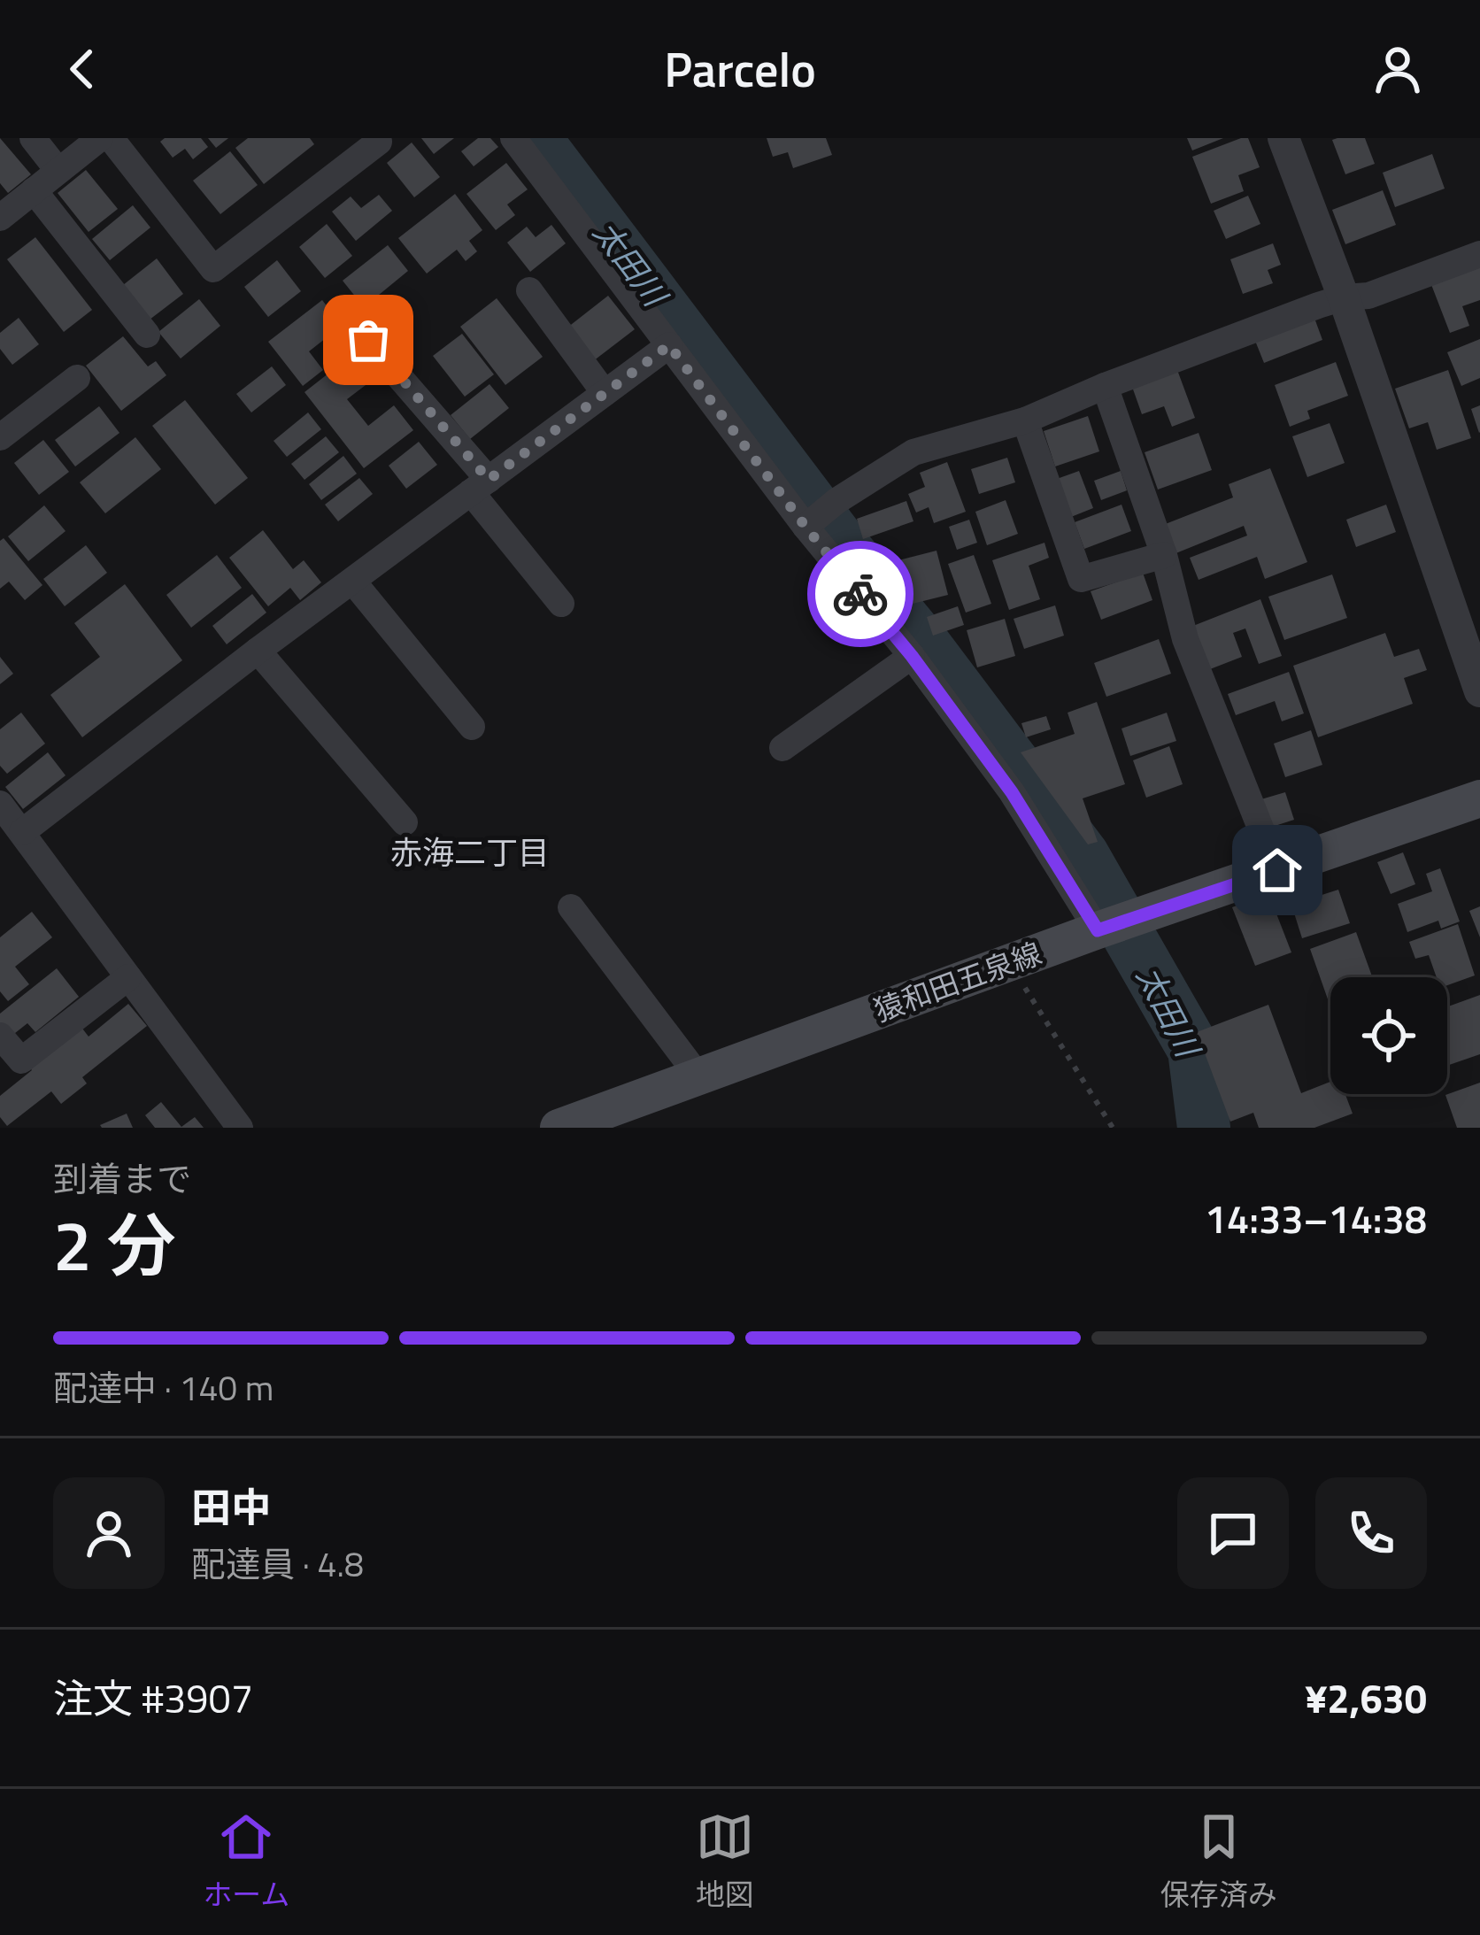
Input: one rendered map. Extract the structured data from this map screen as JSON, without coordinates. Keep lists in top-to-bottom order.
{
  "streets": {
    "main road": ["猿和田五泉線"]
  },
  "districts": ["赤海二丁目"],
  "water": ["太田川"],
  "page": {
    "header": "Parcelo",
    "heading": ["2 分", "到着まで", "14:33–14:38"],
    "panel": [
      "田中",
      "配達員 · 4.8",
      "注文 #3907",
      "¥2,630"
    ],
    "bar": "配達中 · 140 m",
    "tabs": ["ホーム", "地図", "保存済み"]
  }
}
